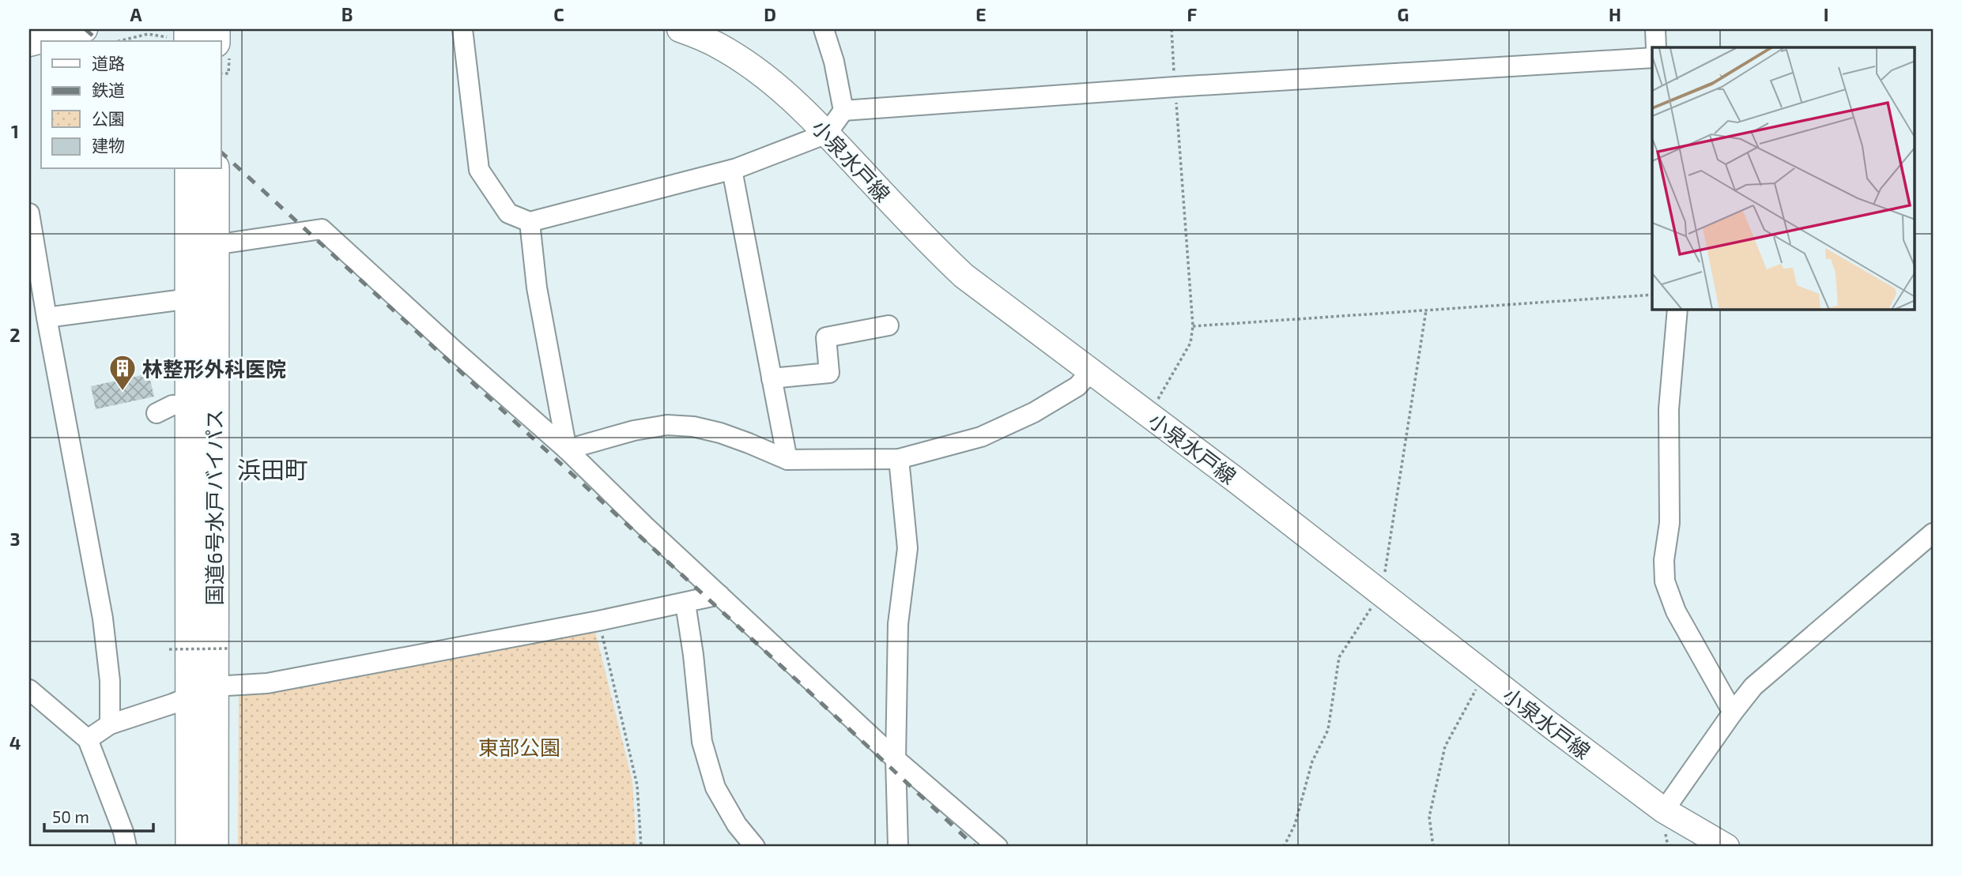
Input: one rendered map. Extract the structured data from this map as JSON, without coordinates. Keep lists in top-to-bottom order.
{
  "streets": {
    "highway": ["国道6号水戸バイパス"],
    "main road": ["小泉水戸線"]
  },
  "districts": ["浜田町"],
  "parks": ["東部公園"],
  "places": {
    "building": ["林整形外科医院"]
  },
  "legend": [
    "道路",
    "鉄道",
    "公園",
    "建物"
  ],
  "scale_bar": "50 m",
  "grid": {
    "columns": [
      "A",
      "B",
      "C",
      "D",
      "E",
      "F",
      "G",
      "H",
      "I"
    ],
    "rows": [
      "1",
      "2",
      "3",
      "4"
    ]
  }
}
